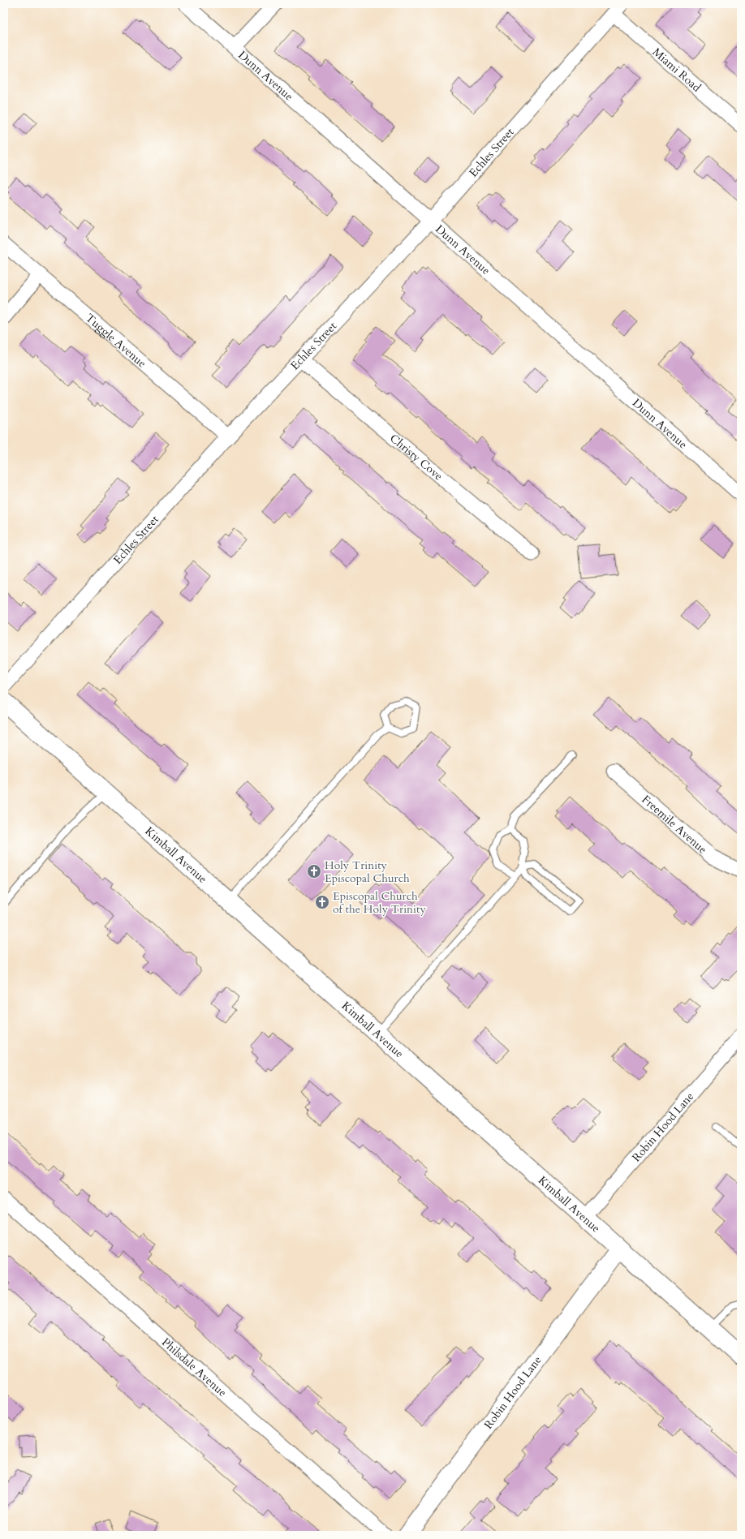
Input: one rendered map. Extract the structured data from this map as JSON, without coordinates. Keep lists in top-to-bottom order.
{
  "streets": {
    "main road": ["Kimball Avenue"],
    "street": [
      "Miami Road",
      "Dunn Avenue",
      "Echles Street",
      "Tuggle Avenue",
      "Christy Cove",
      "Freemile Avenue",
      "Robin Hood Lane",
      "Philsdale Avenue"
    ]
  },
  "crossings": [
    ["Miami Road", "Echles Street"],
    ["Dunn Avenue", "Echles Street"],
    ["Echles Street", "Tuggle Avenue"],
    ["Echles Street", "Christy Cove"],
    ["Kimball Avenue", "Robin Hood Lane"]
  ],
  "places": {
    "church": ["Holy Trinity Episcopal Church", "Episcopal Church of the Holy Trinity"]
  }
}
